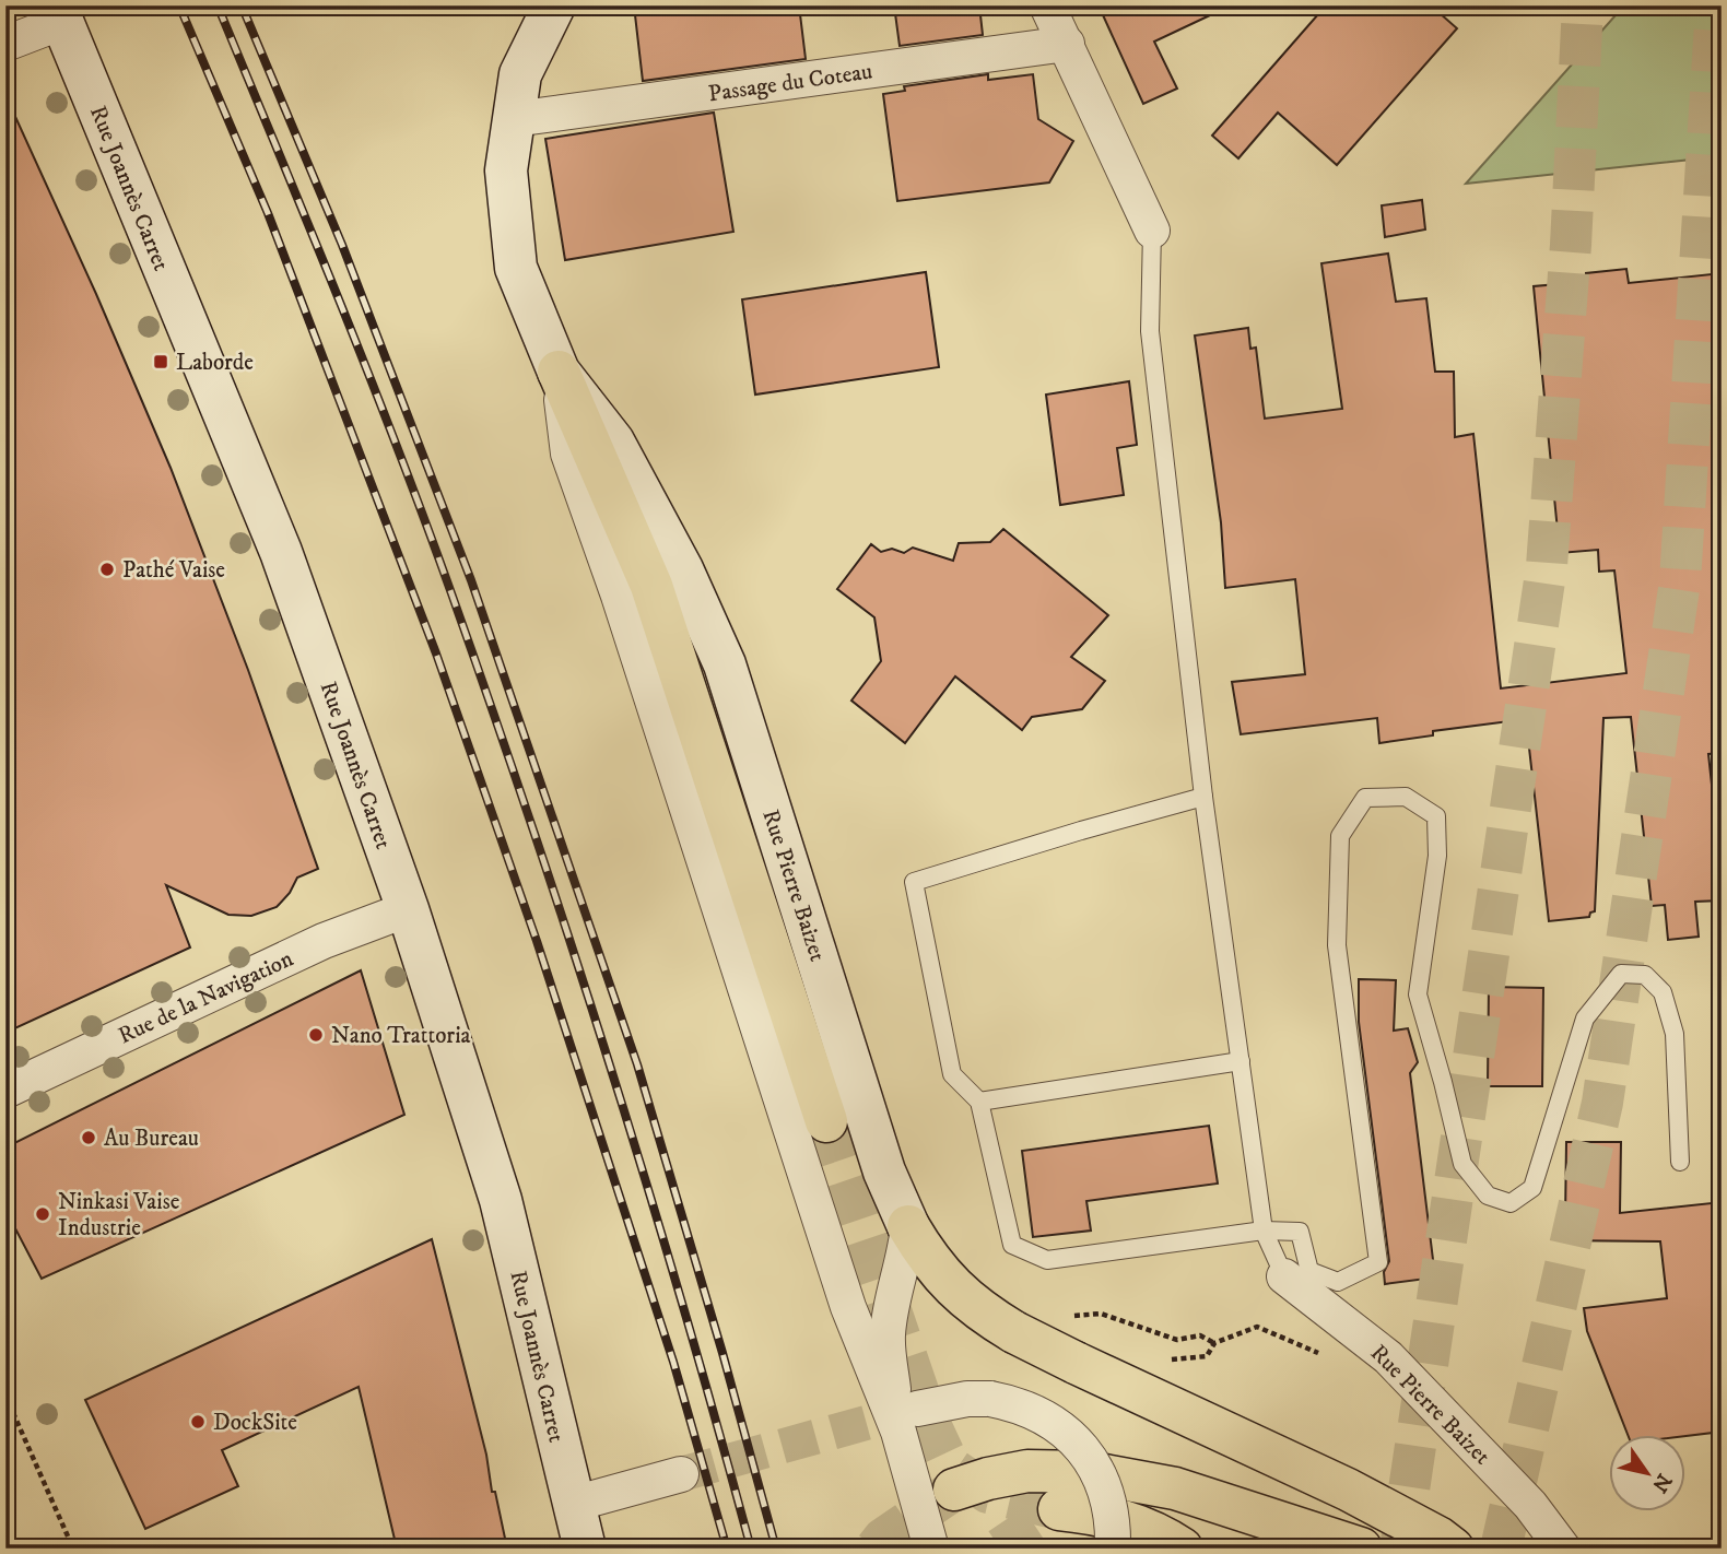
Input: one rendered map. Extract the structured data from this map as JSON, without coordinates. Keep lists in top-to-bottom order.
{
  "streets": {
    "street": [
      "Passage du Coteau",
      "Rue Joannès Carret",
      "Rue Pierre Baizet",
      "Rue de la Navigation"
    ]
  },
  "crossings": [
    ["Passage du Coteau", "Rue Pierre Baizet"],
    ["Rue Joannès Carret", "Rue de la Navigation"]
  ],
  "places": {
    "transit": ["Laborde"],
    "other": [
      "Pathé Vaise",
      "Nano Trattoria",
      "Au Bureau",
      "Ninkasi Vaise Industrie",
      "DockSite"
    ]
  },
  "north": "bottom right"
}
